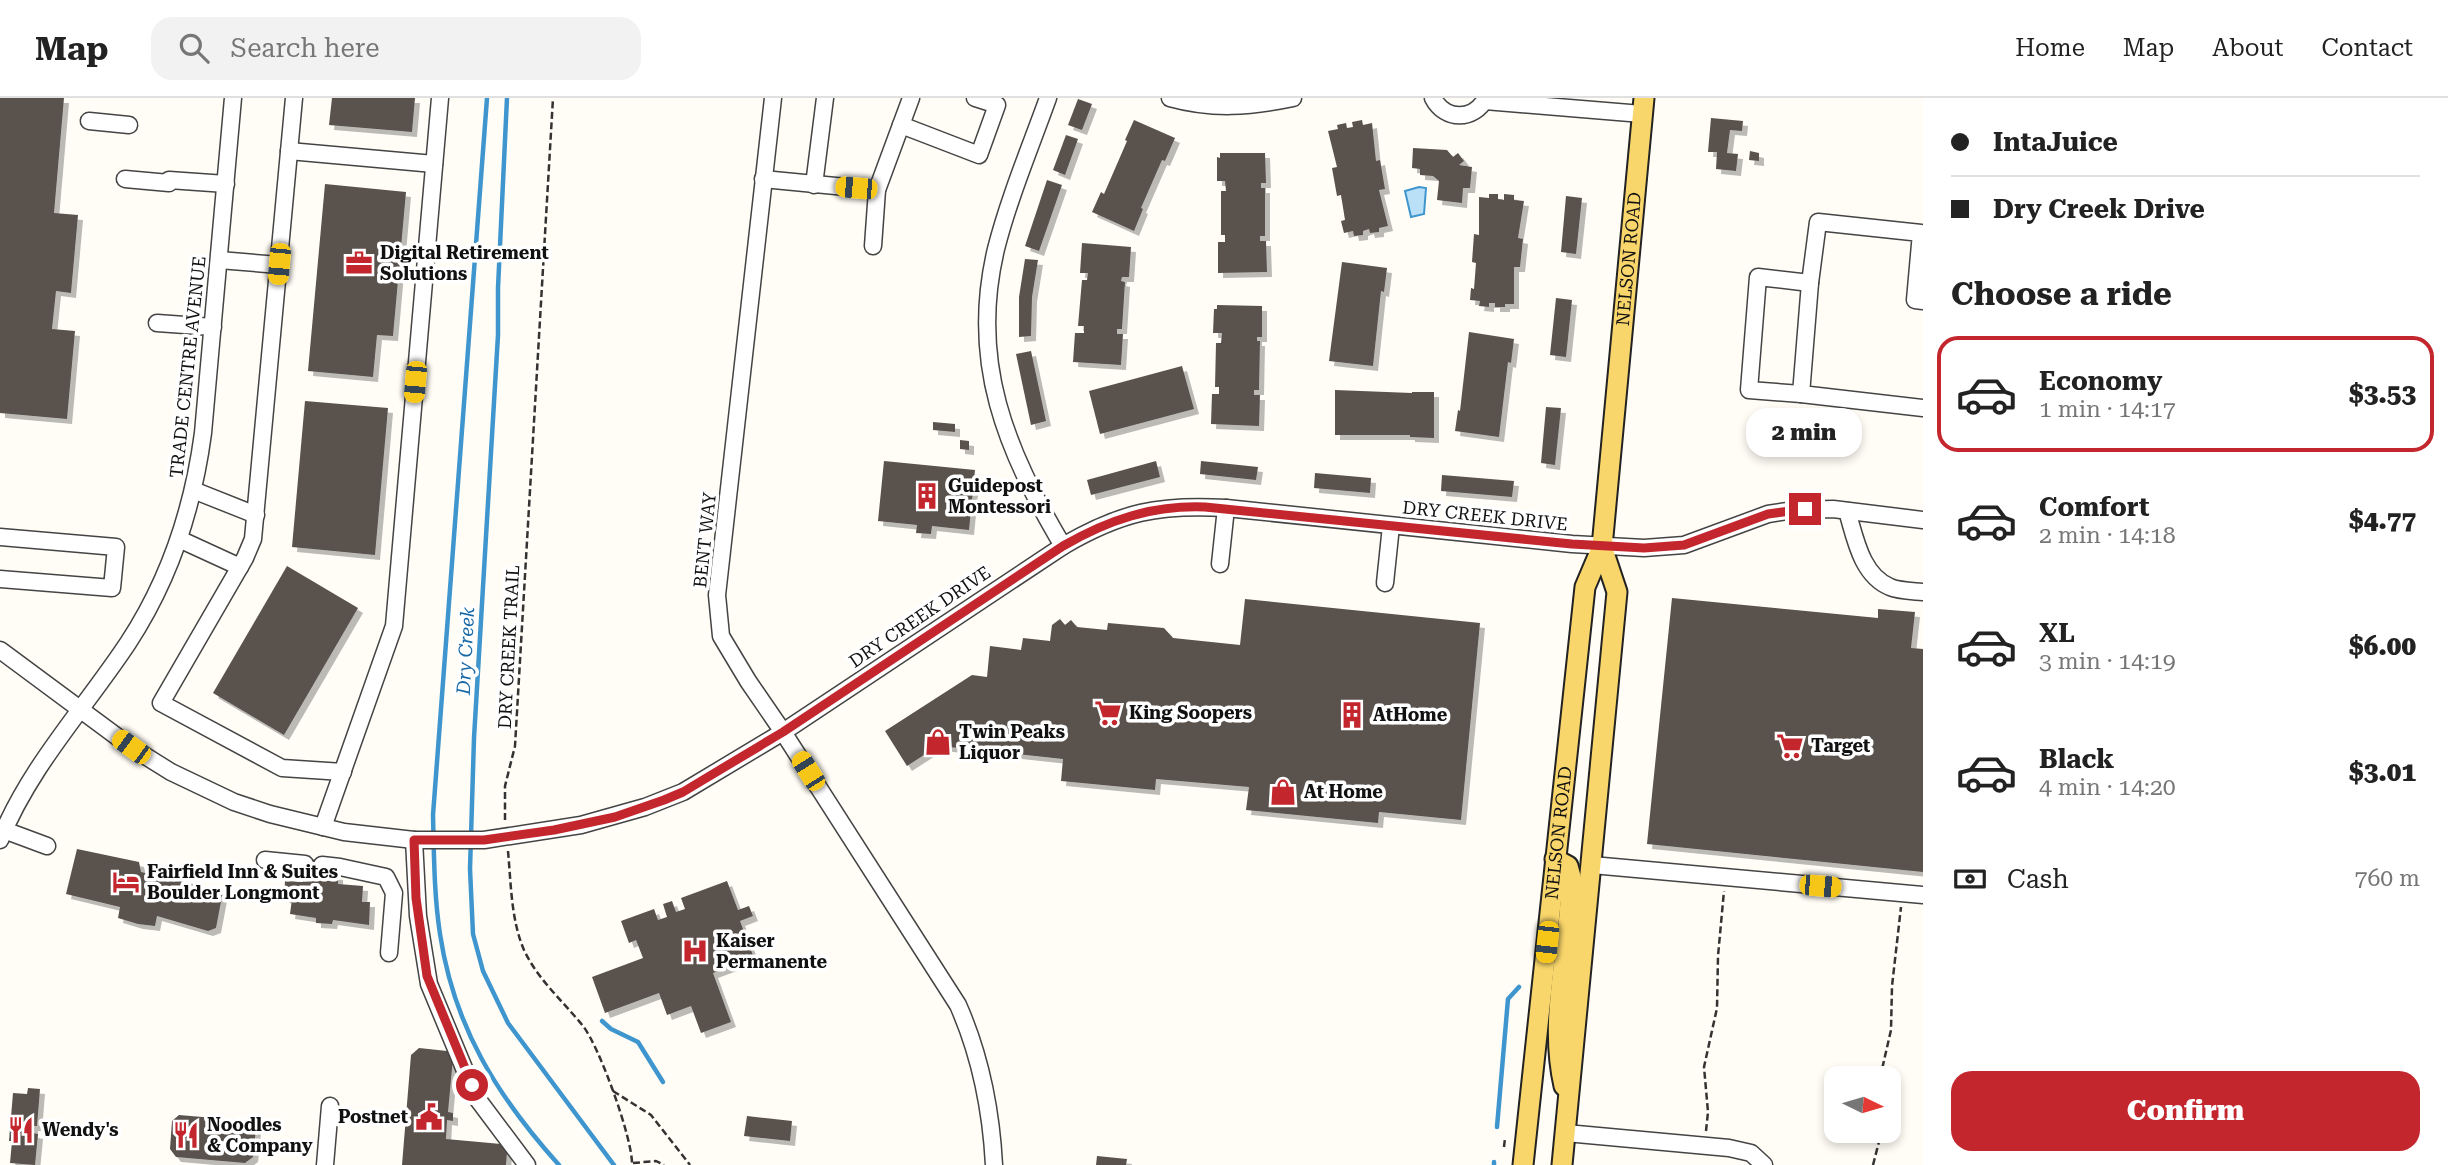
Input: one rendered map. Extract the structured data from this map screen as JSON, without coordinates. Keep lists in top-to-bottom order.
{
  "streets": {
    "main road": ["NELSON ROAD"],
    "street": ["TRADE CENTRE AVENUE", "DRY CREEK DRIVE", "BENT WAY"],
    "path": ["DRY CREEK TRAIL"]
  },
  "crossings": [
    ["NELSON ROAD", "DRY CREEK DRIVE"],
    ["TRADE CENTRE AVENUE", "DRY CREEK DRIVE"],
    ["DRY CREEK DRIVE", "BENT WAY"],
    ["DRY CREEK DRIVE", "DRY CREEK TRAIL"]
  ],
  "water": ["Dry Creek"],
  "places": {
    "office": ["Digital Retirement Solutions"],
    "building": ["Guidepost Montessori", "AtHome"],
    "supermarket": ["King Soopers", "Target"],
    "shop": ["Twin Peaks Liquor", "At Home"],
    "hotel": ["Fairfield Inn & Suites Boulder Longmont"],
    "hospital": ["Kaiser Permanente"],
    "public building": ["Postnet"],
    "restaurant": ["Wendy's", "Noodles & Company"]
  },
  "north": "right",
  "page": {
    "header": "Map",
    "search": "Search here",
    "nav": [
      "Home",
      "Map",
      "About",
      "Contact"
    ],
    "banner": ["IntaJuice", "Dry Creek Drive"],
    "heading": "Choose a ride",
    "list": [
      {
        "name": "Economy",
        "note": "1 min · 14:17",
        "value": "$3.53"
      },
      {
        "name": "Comfort",
        "note": "2 min · 14:18",
        "value": "$4.77"
      },
      {
        "name": "XL",
        "note": "3 min · 14:19",
        "value": "$6.00"
      },
      {
        "name": "Black",
        "note": "4 min · 14:20",
        "value": "$3.01"
      }
    ],
    "bubble": "2 min",
    "pay": ["Cash", "760 m"],
    "buttons": "Confirm"
  }
}
